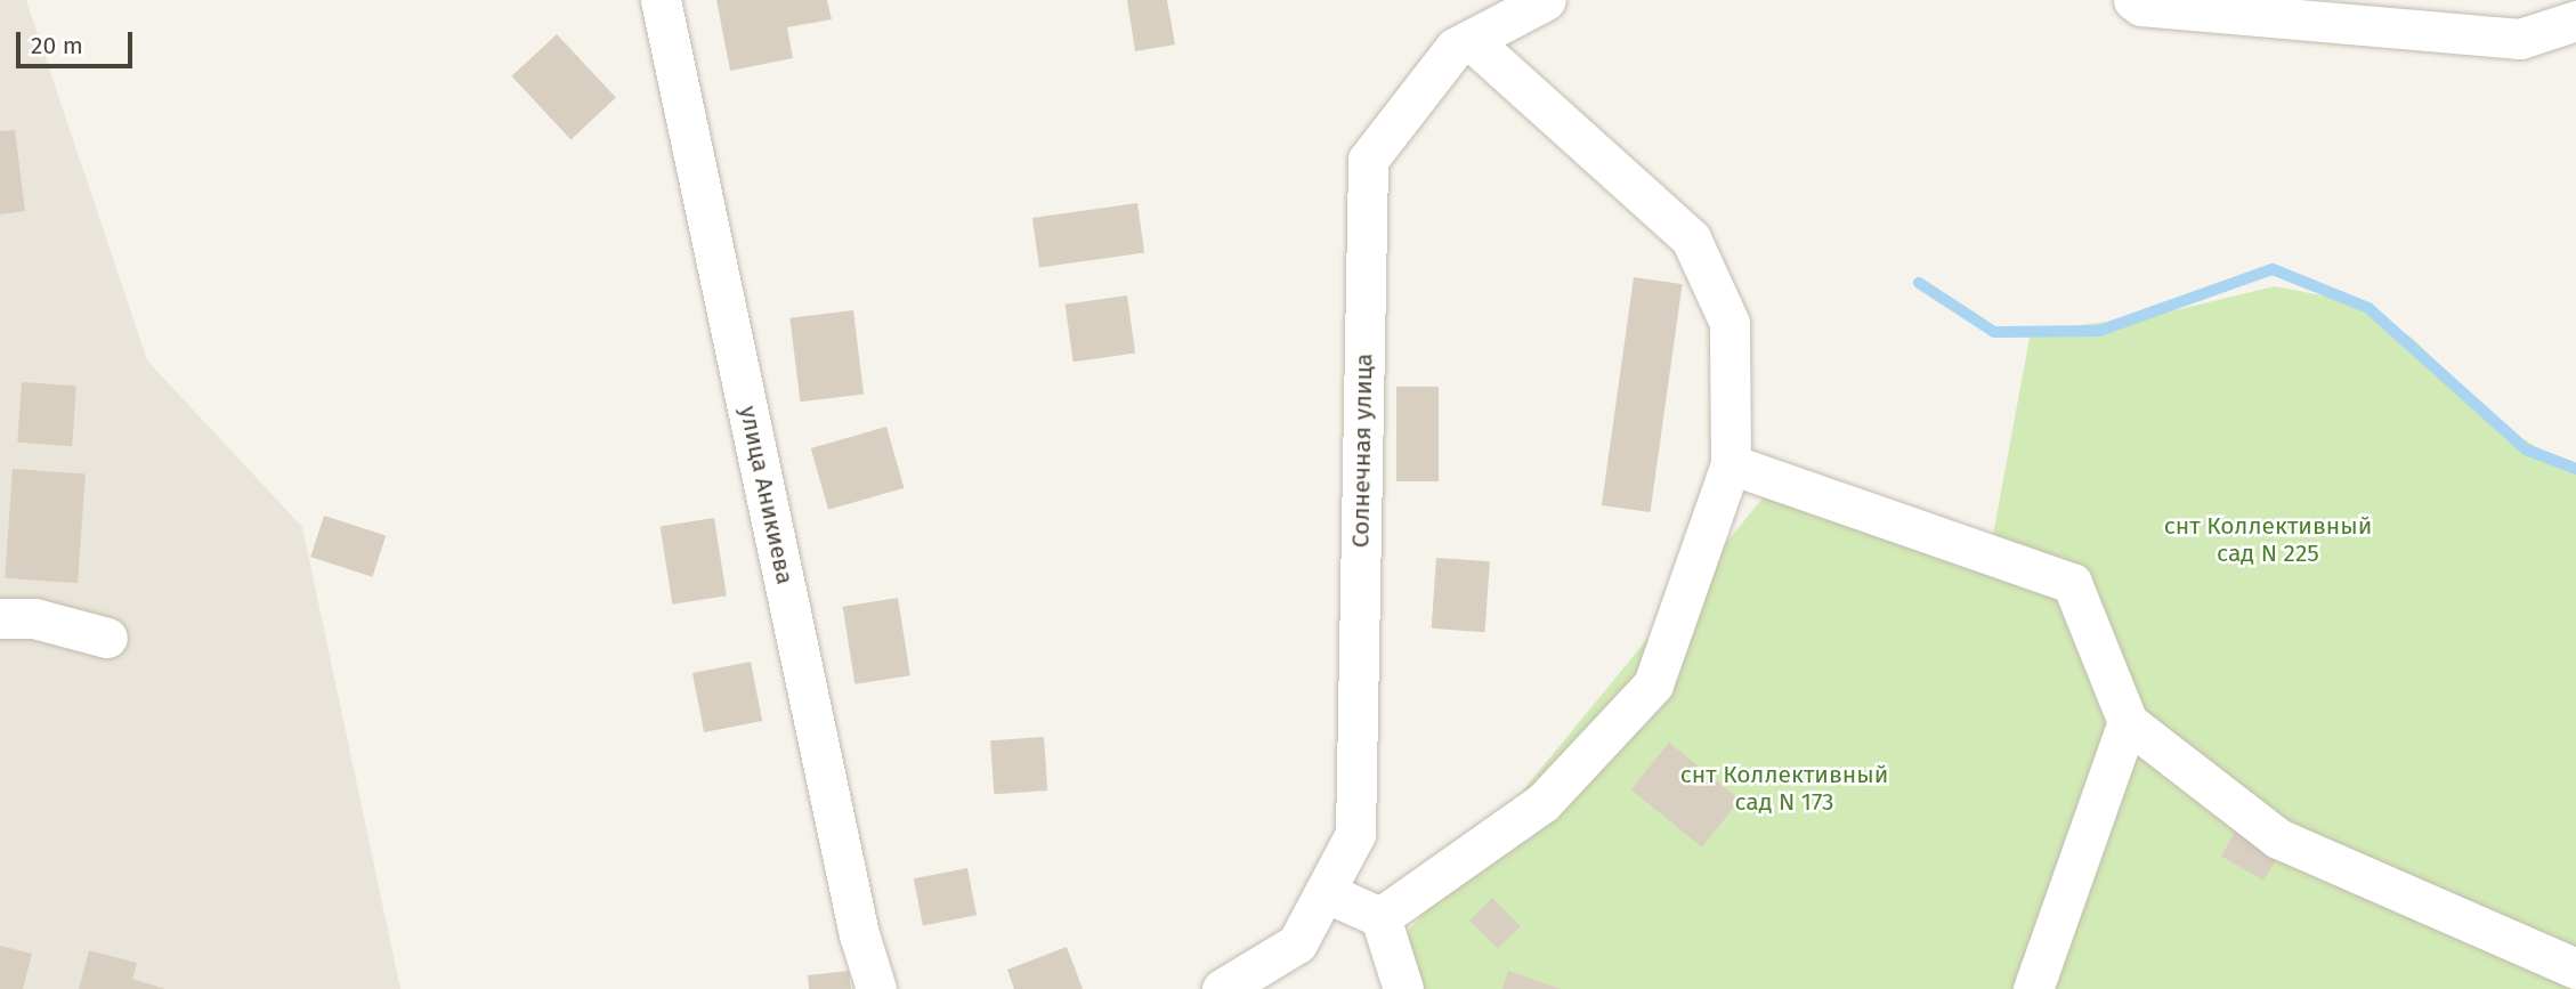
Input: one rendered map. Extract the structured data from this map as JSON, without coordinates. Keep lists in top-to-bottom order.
{
  "streets": {
    "street": ["Солнечная улица", "улица Аникиева"]
  },
  "parks": ["снт Коллективный сад N 225", "снт Коллективный сад N 173"],
  "scale_bar": "20 m"
}
